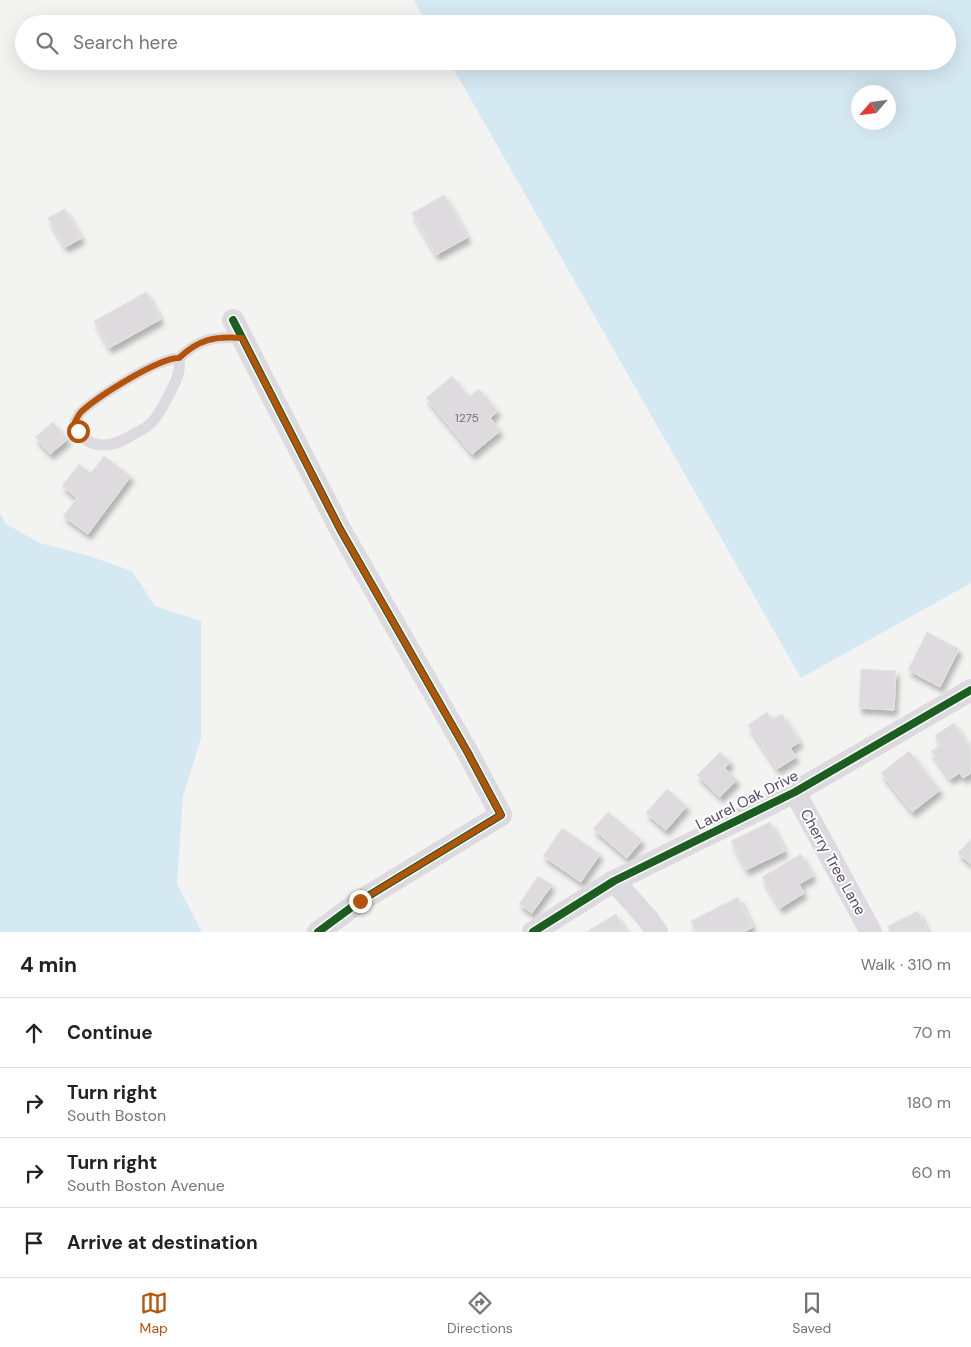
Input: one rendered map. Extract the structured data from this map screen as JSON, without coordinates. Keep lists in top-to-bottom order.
{
  "streets": {
    "street": ["Laurel Oak Drive", "Cherry Tree Lane"]
  },
  "crossings": [
    ["Laurel Oak Drive", "Cherry Tree Lane"]
  ],
  "house_numbers": ["1275"],
  "north": "bottom left",
  "page": {
    "search": "Search here",
    "heading": ["4 min", "Walk · 310 m"],
    "list": [
      ["Continue", "70 m"],
      ["Turn right", "South Boston", "180 m"],
      ["Turn right", "South Boston Avenue", "60 m"],
      "Arrive at destination"
    ],
    "nav": ["Map", "Directions", "Saved"]
  }
}
